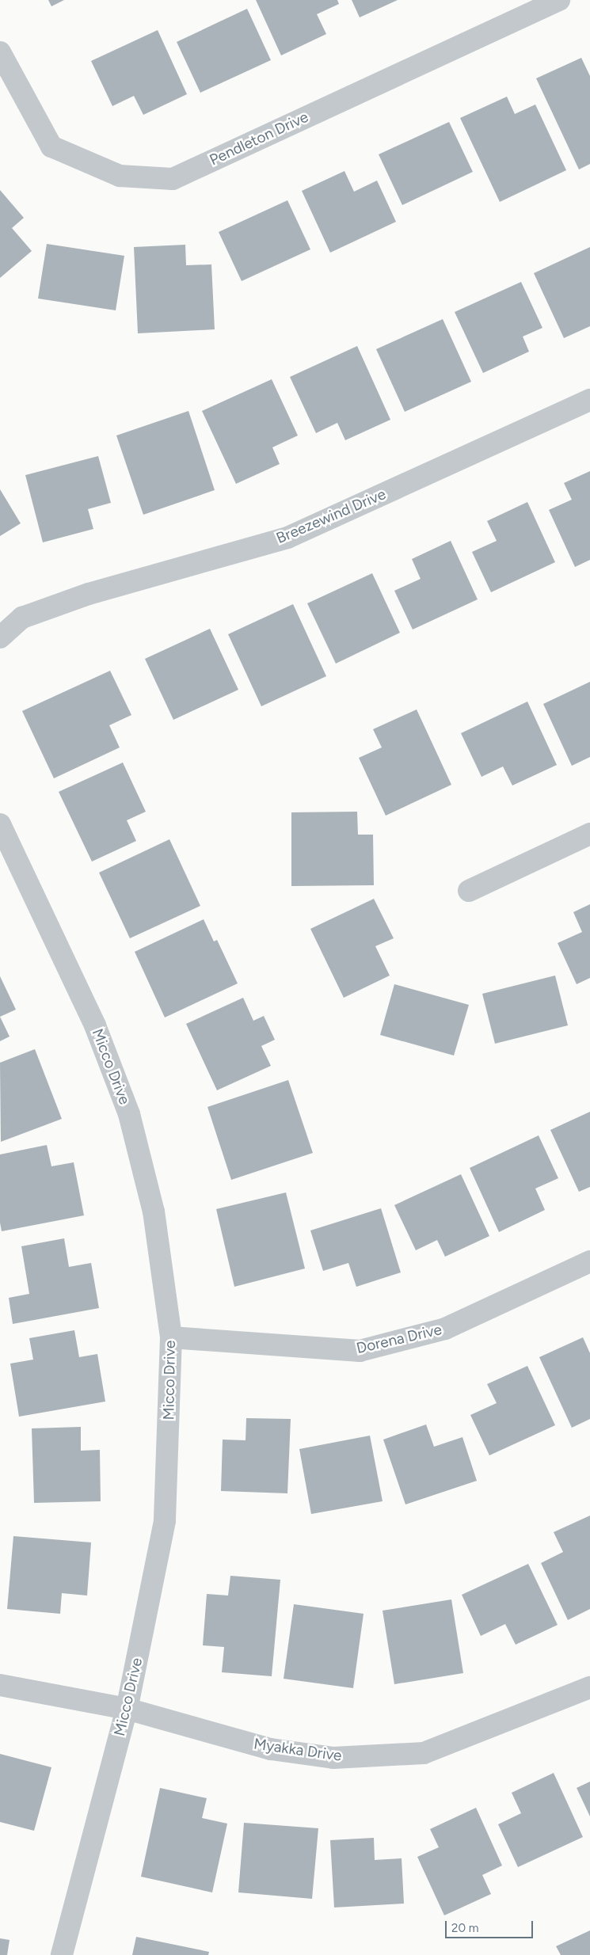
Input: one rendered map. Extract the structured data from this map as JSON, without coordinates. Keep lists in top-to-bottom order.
{
  "streets": {
    "street": [
      "Pendleton Drive",
      "Breezewind Drive",
      "Micco Drive",
      "Dorena Drive",
      "Myakka Drive"
    ]
  },
  "crossings": [
    ["Micco Drive", "Dorena Drive"],
    ["Micco Drive", "Myakka Drive"]
  ],
  "scale_bar": "20 m"
}
